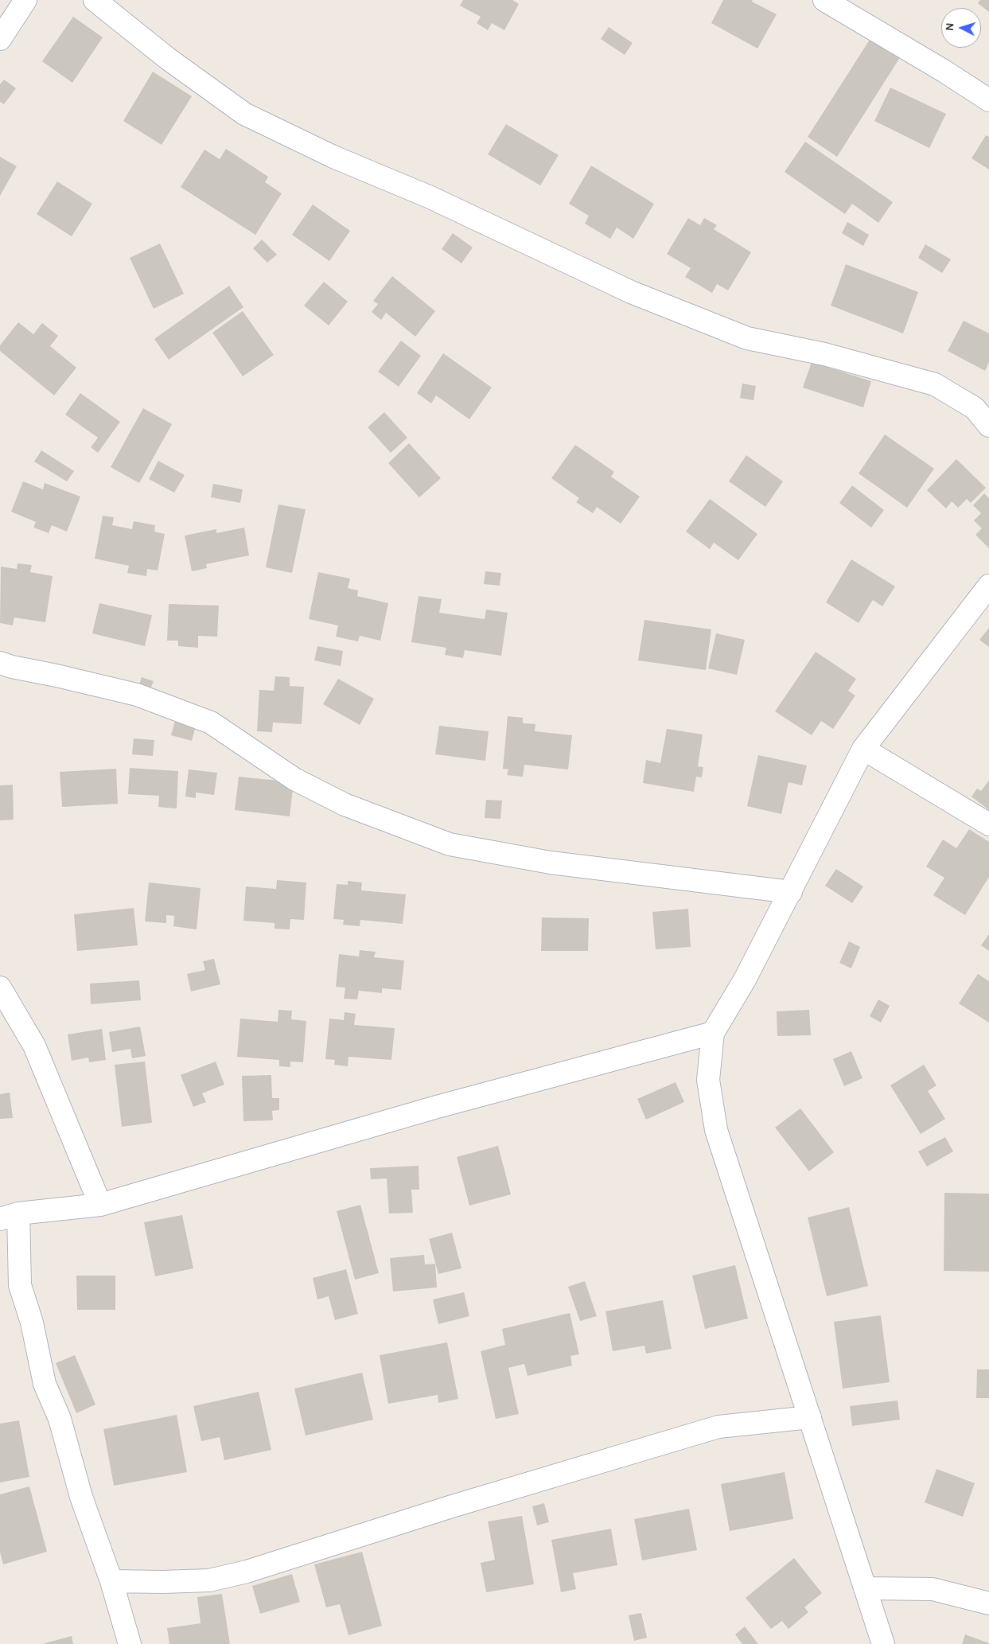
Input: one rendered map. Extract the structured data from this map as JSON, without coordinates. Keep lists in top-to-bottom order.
{
  "north": "left"
}
